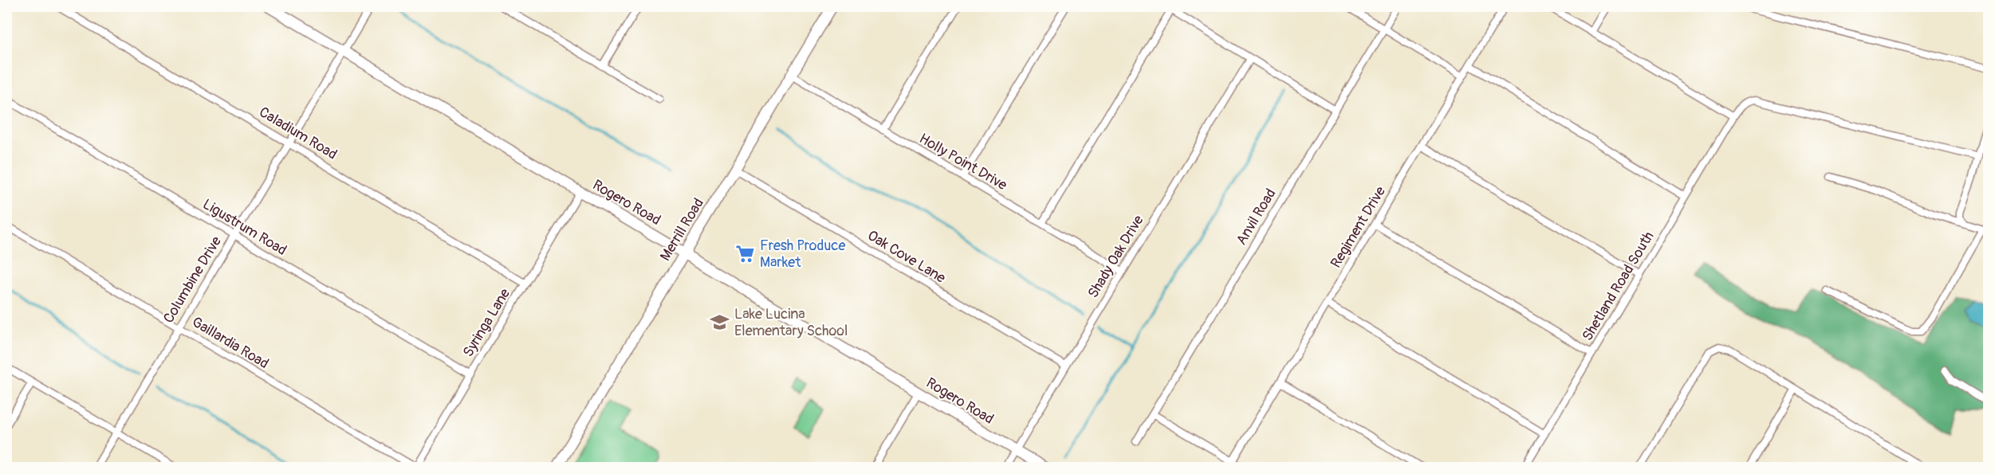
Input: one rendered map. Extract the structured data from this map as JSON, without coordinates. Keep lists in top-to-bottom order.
{
  "streets": {
    "main road": ["Rogero Road", "Merrill Road"],
    "street": [
      "Caladium Road",
      "Holly Point Drive",
      "Anvil Road",
      "Ligustrum Road",
      "Regiment Drive",
      "Oak Cove Lane",
      "Shady Oak Drive",
      "Columbine Drive",
      "Shetland Road South",
      "Syringa Lane",
      "Gaillardia Road"
    ]
  },
  "crossings": [
    ["Caladium Road", "Columbine Drive"],
    ["Caladium Road", "Syringa Lane"],
    ["Holly Point Drive", "Merrill Road"],
    ["Holly Point Drive", "Shady Oak Drive"],
    ["Rogero Road", "Merrill Road"],
    ["Rogero Road", "Shady Oak Drive"],
    ["Rogero Road", "Columbine Drive"],
    ["Rogero Road", "Syringa Lane"],
    ["Ligustrum Road", "Columbine Drive"],
    ["Ligustrum Road", "Syringa Lane"],
    ["Merrill Road", "Oak Cove Lane"],
    ["Oak Cove Lane", "Shady Oak Drive"],
    ["Columbine Drive", "Gaillardia Road"],
    ["Syringa Lane", "Gaillardia Road"]
  ],
  "places": {
    "supermarket": ["Fresh Produce Market"],
    "school or university": ["Lake Lucina Elementary School"]
  }
}
